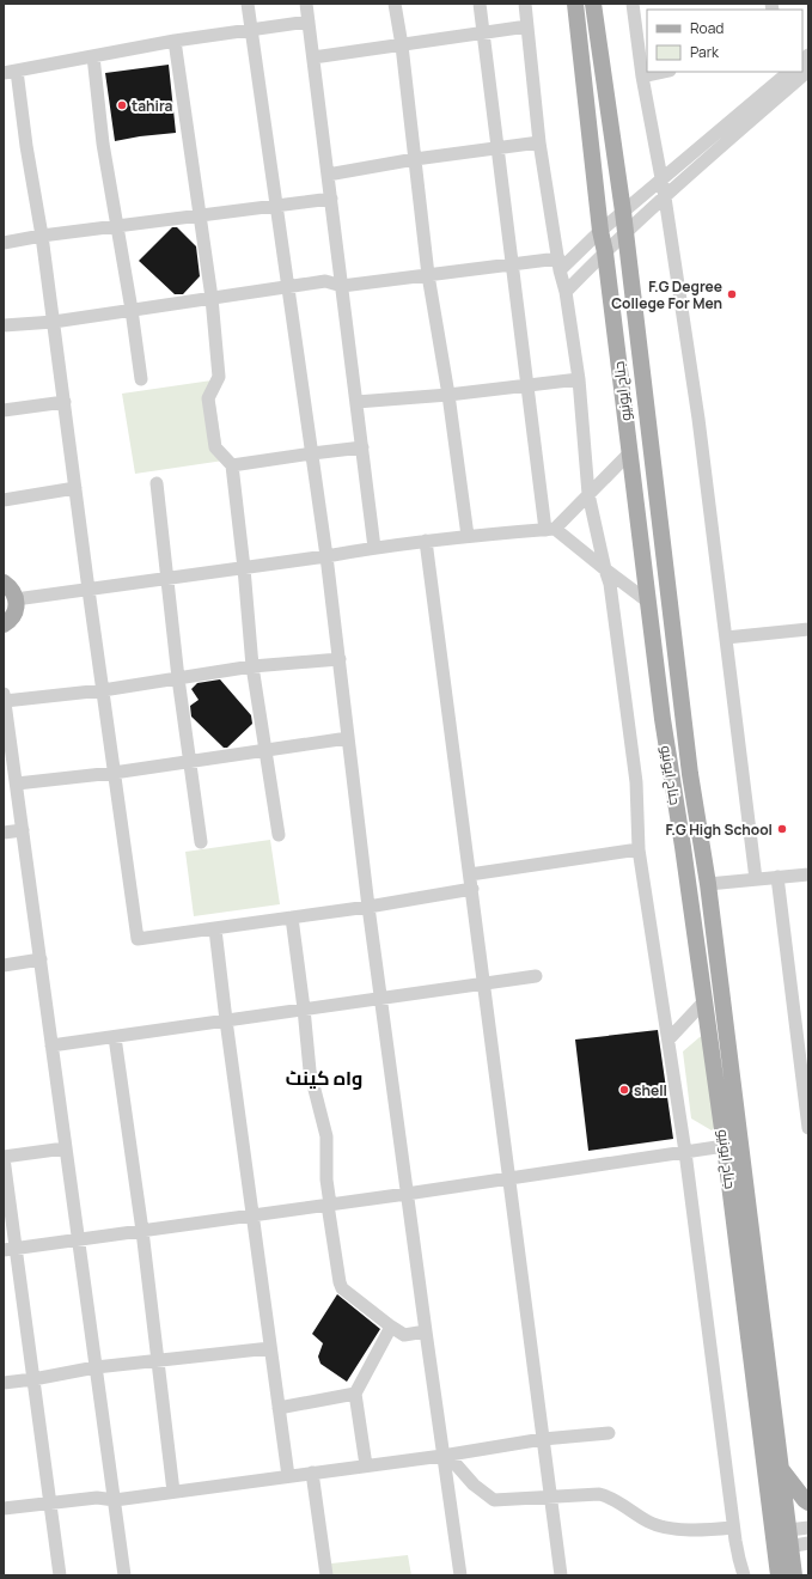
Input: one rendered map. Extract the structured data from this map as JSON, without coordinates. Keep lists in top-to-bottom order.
{
  "streets": {
    "main road": ["جناح ایونیو"]
  },
  "districts": ["واہ کینٹ"],
  "places": [
    "tahira",
    "F.G Degree College For Men",
    "F.G High School",
    "shell"
  ],
  "legend": ["Road", "Park"]
}
